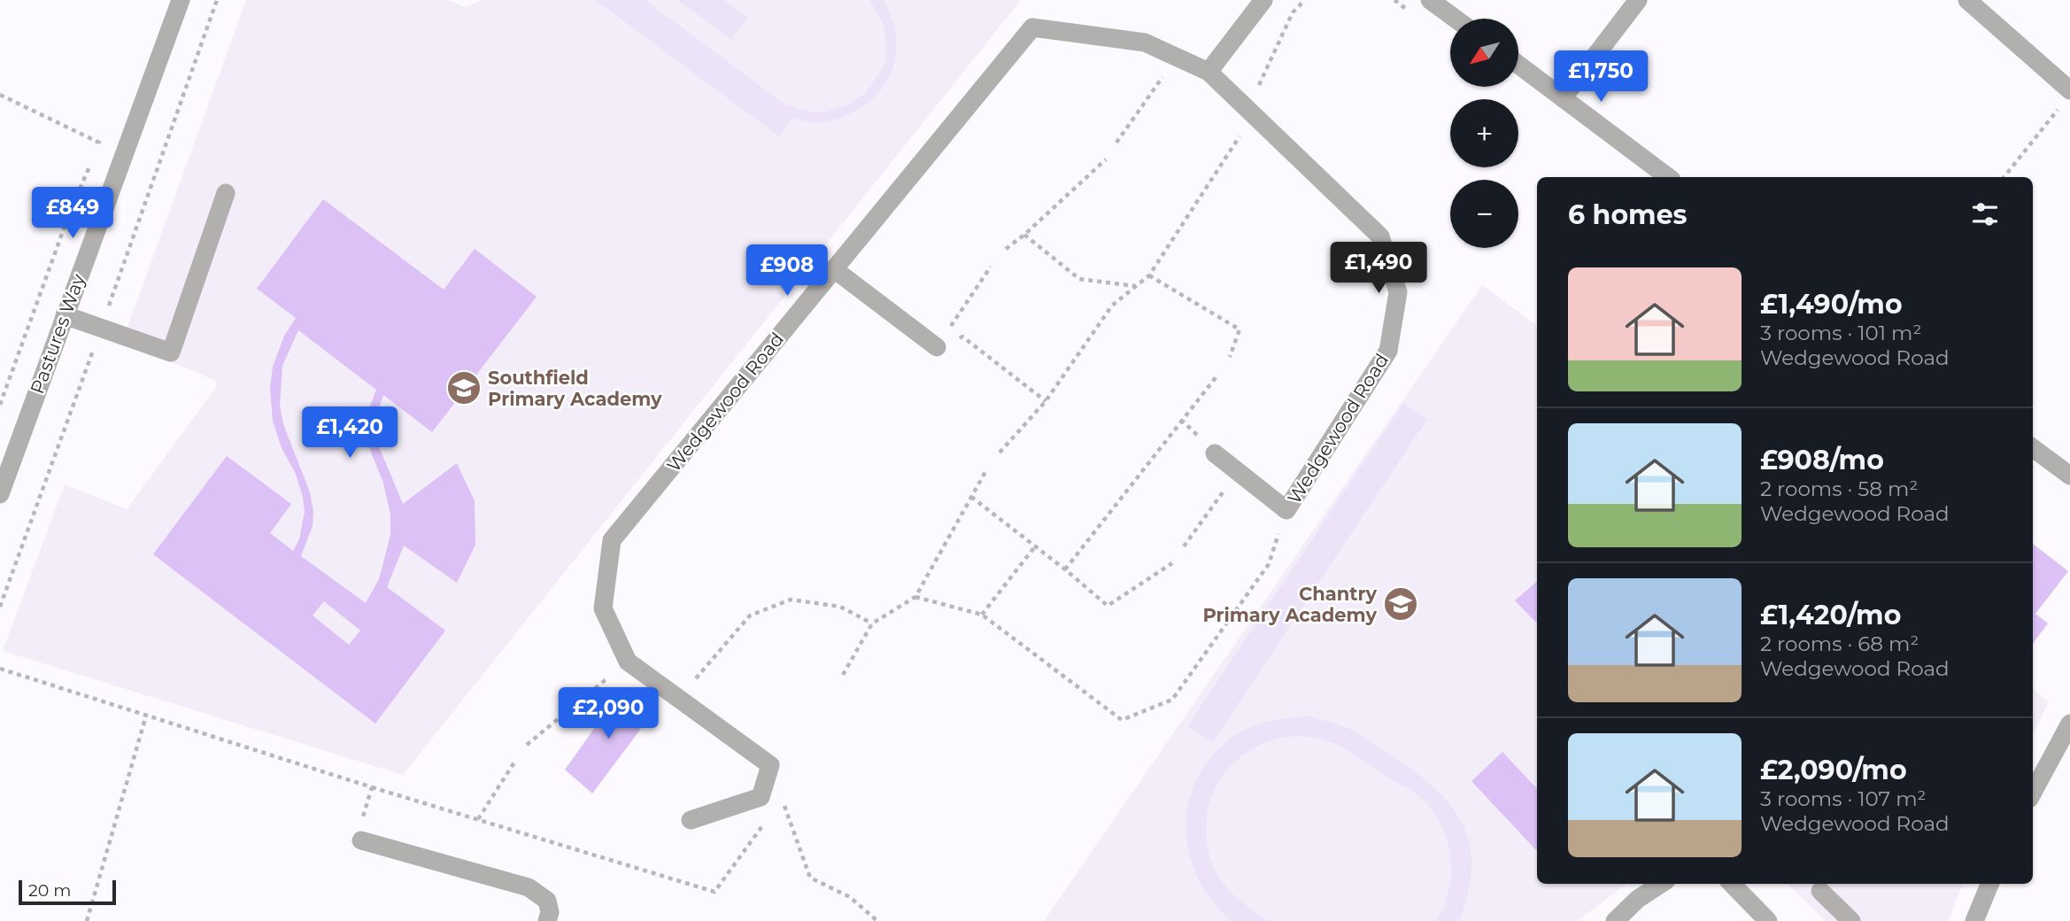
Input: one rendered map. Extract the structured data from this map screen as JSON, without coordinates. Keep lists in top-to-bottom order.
{
  "streets": {
    "street": ["Pastures Way", "Wedgewood Road"]
  },
  "places": {
    "school or university": ["Southfield Primary Academy", "Chantry Primary Academy"]
  },
  "scale_bar": "20 m",
  "north": "bottom left",
  "page": {
    "map_buttons": ["+", "−"],
    "price": [
      "£1,750",
      "£849",
      "£1,490",
      "£908",
      "£1,420",
      "£2,090"
    ],
    "heading": "6 homes",
    "list": [
      {
        "name": "£1,490/mo",
        "note": "3 rooms · 101 m² · Wedgewood Road"
      },
      {
        "name": "£908/mo",
        "note": "2 rooms · 58 m² · Wedgewood Road"
      },
      {
        "name": "£1,420/mo",
        "note": "2 rooms · 68 m² · Wedgewood Road"
      },
      {
        "name": "£2,090/mo",
        "note": "3 rooms · 107 m² · Wedgewood Road"
      }
    ],
    "scale": "20 m"
  }
}
